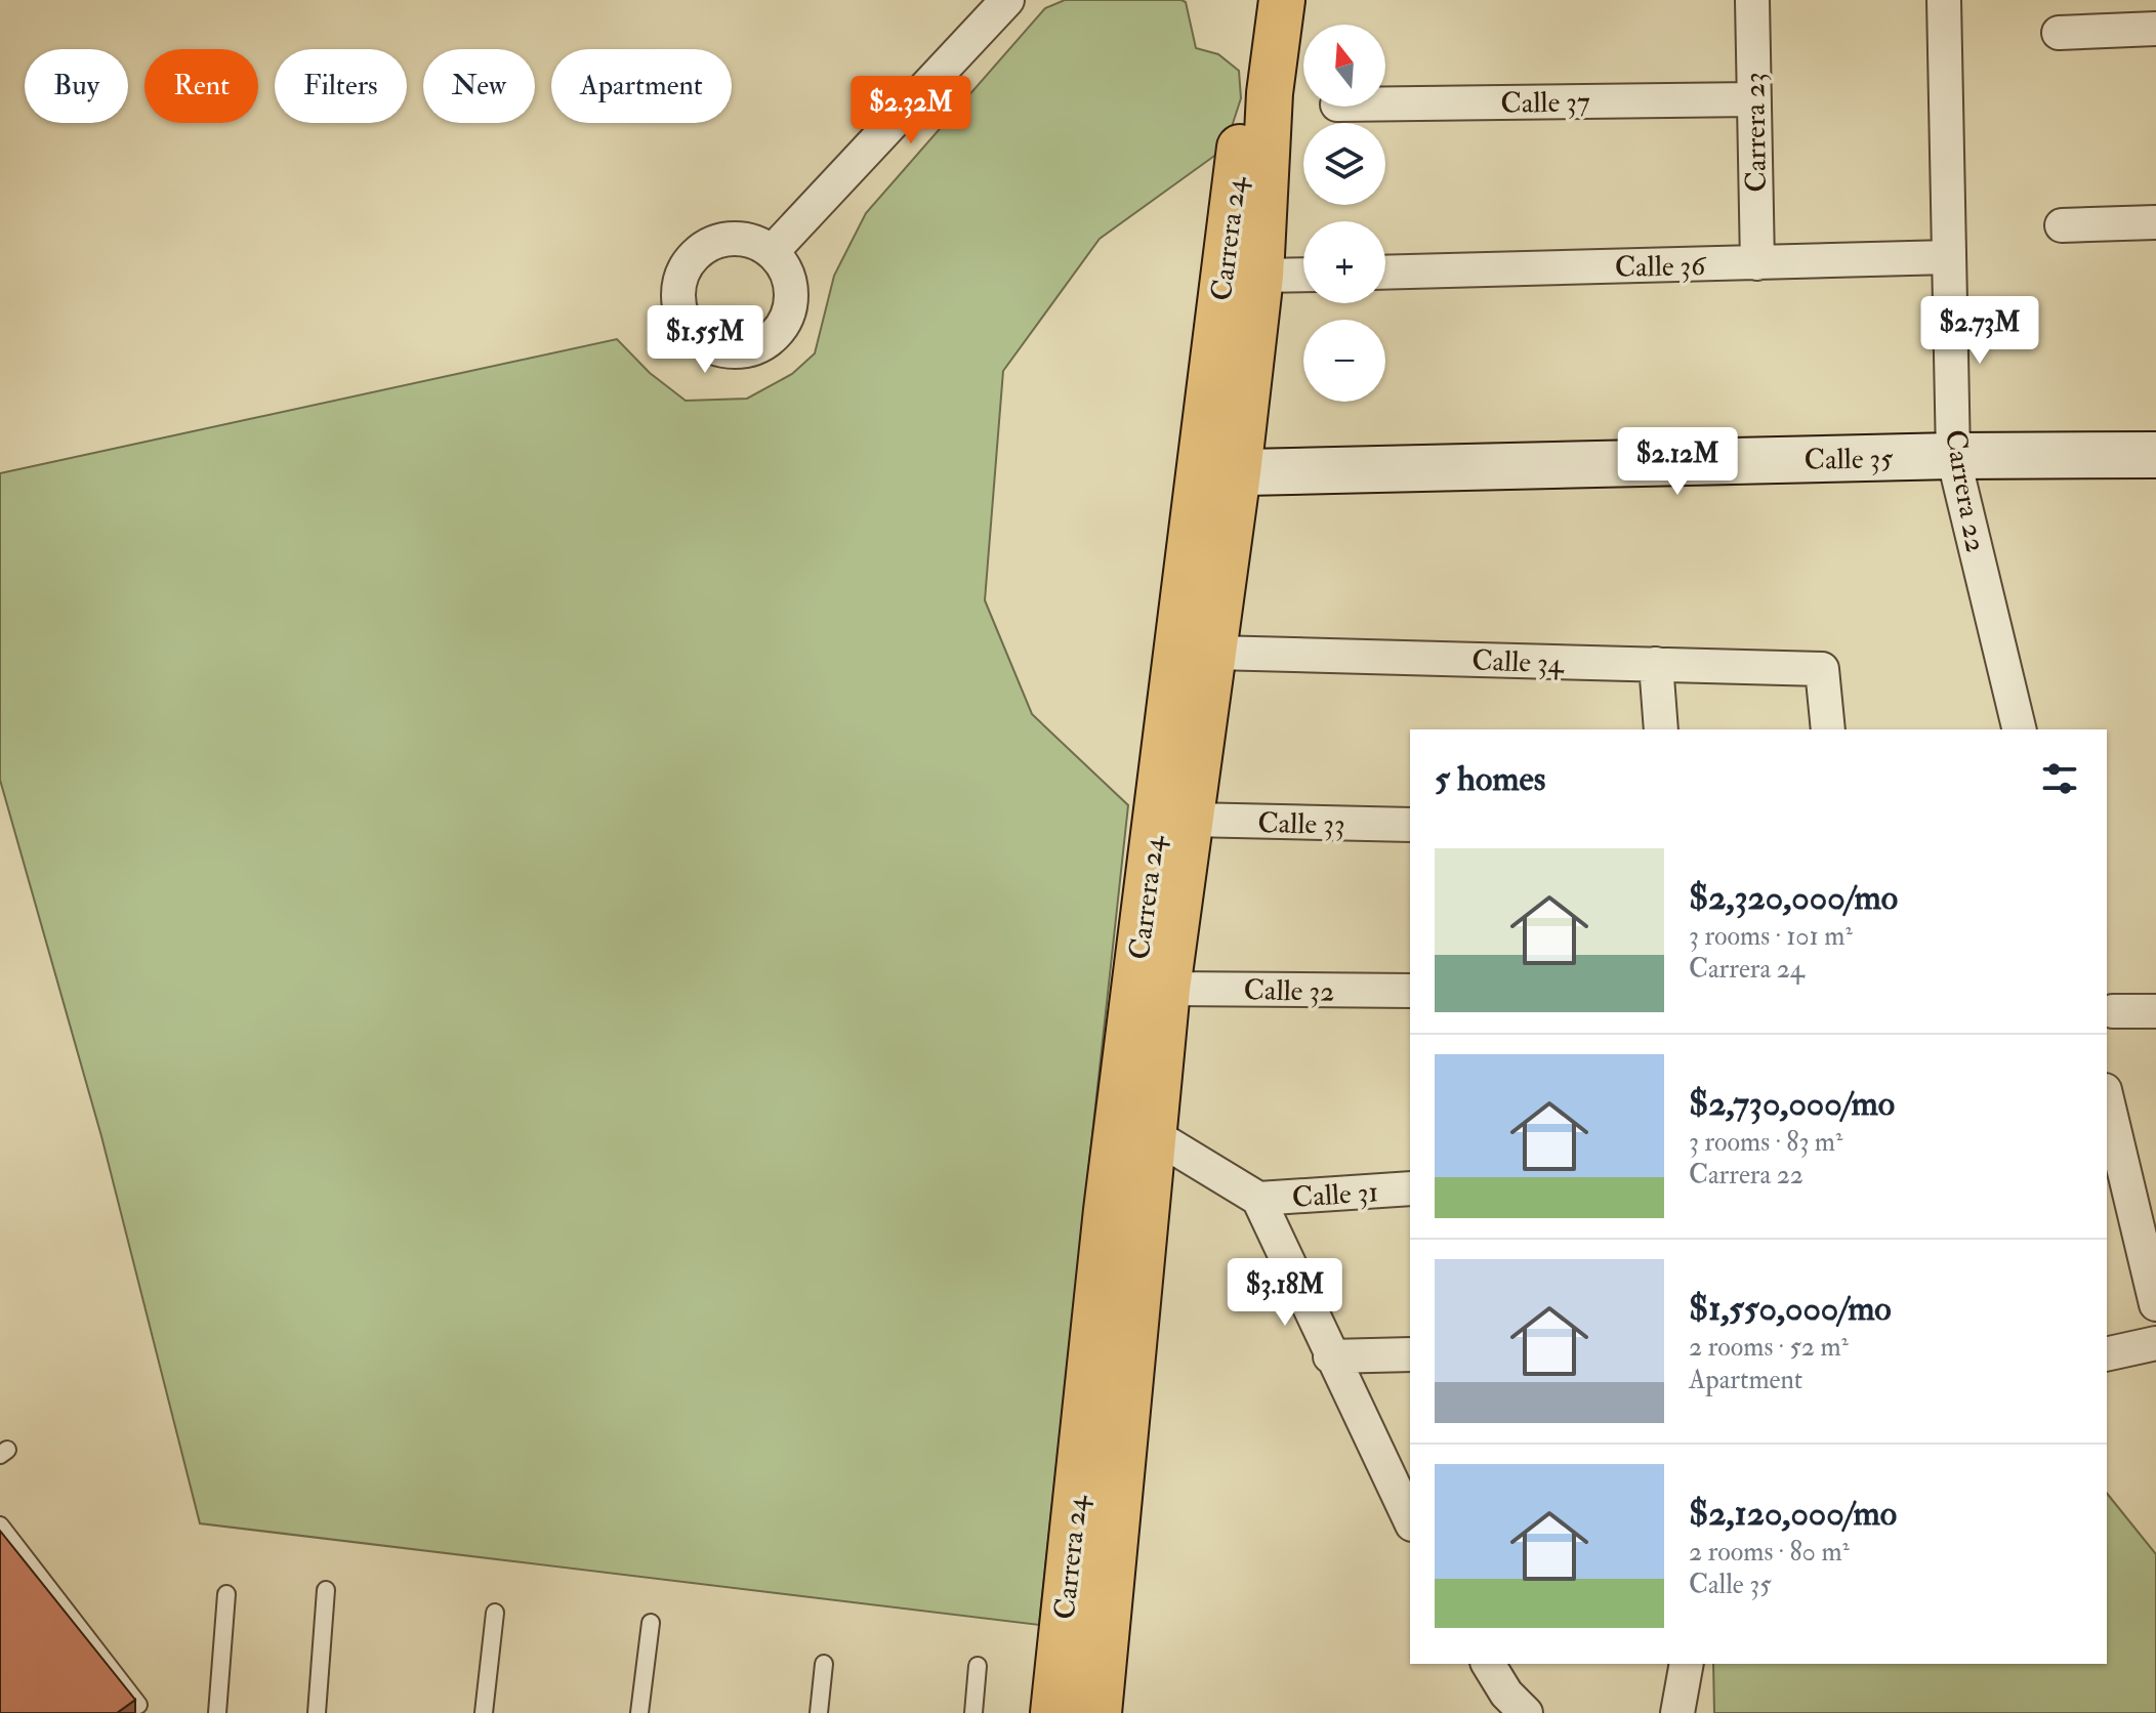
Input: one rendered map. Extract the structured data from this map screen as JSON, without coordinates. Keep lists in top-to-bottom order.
{
  "streets": {
    "main road": ["Carrera 24"],
    "street": [
      "Calle 37",
      "Carrera 23",
      "Calle 36",
      "Calle 35",
      "Carrera 22",
      "Calle 34",
      "Calle 33",
      "Calle 32",
      "Calle 31"
    ]
  },
  "crossings": [
    ["Calle 37", "Carrera 23"],
    ["Carrera 23", "Calle 36"],
    ["Carrera 24", "Calle 35"],
    ["Carrera 24", "Calle 34"],
    ["Carrera 24", "Calle 33"],
    ["Carrera 24", "Calle 32"],
    ["Calle 36", "Carrera 22"],
    ["Calle 35", "Carrera 22"]
  ],
  "north": "top",
  "page": {
    "map_buttons": ["+", "−"],
    "chip": [
      "Buy",
      "Rent",
      "Filters",
      "New",
      "Apartment"
    ],
    "price": [
      "$2.32M",
      "$2.73M",
      "$1.55M",
      "$2.12M",
      "$3.18M"
    ],
    "heading": "5 homes",
    "list": [
      {
        "name": "$2,320,000/mo",
        "note": "3 rooms · 101 m² · Carrera 24"
      },
      {
        "name": "$2,730,000/mo",
        "note": "3 rooms · 83 m² · Carrera 22"
      },
      {
        "name": "$1,550,000/mo",
        "note": "2 rooms · 52 m² · Apartment"
      },
      {
        "name": "$2,120,000/mo",
        "note": "2 rooms · 80 m² · Calle 35"
      }
    ]
  }
}
